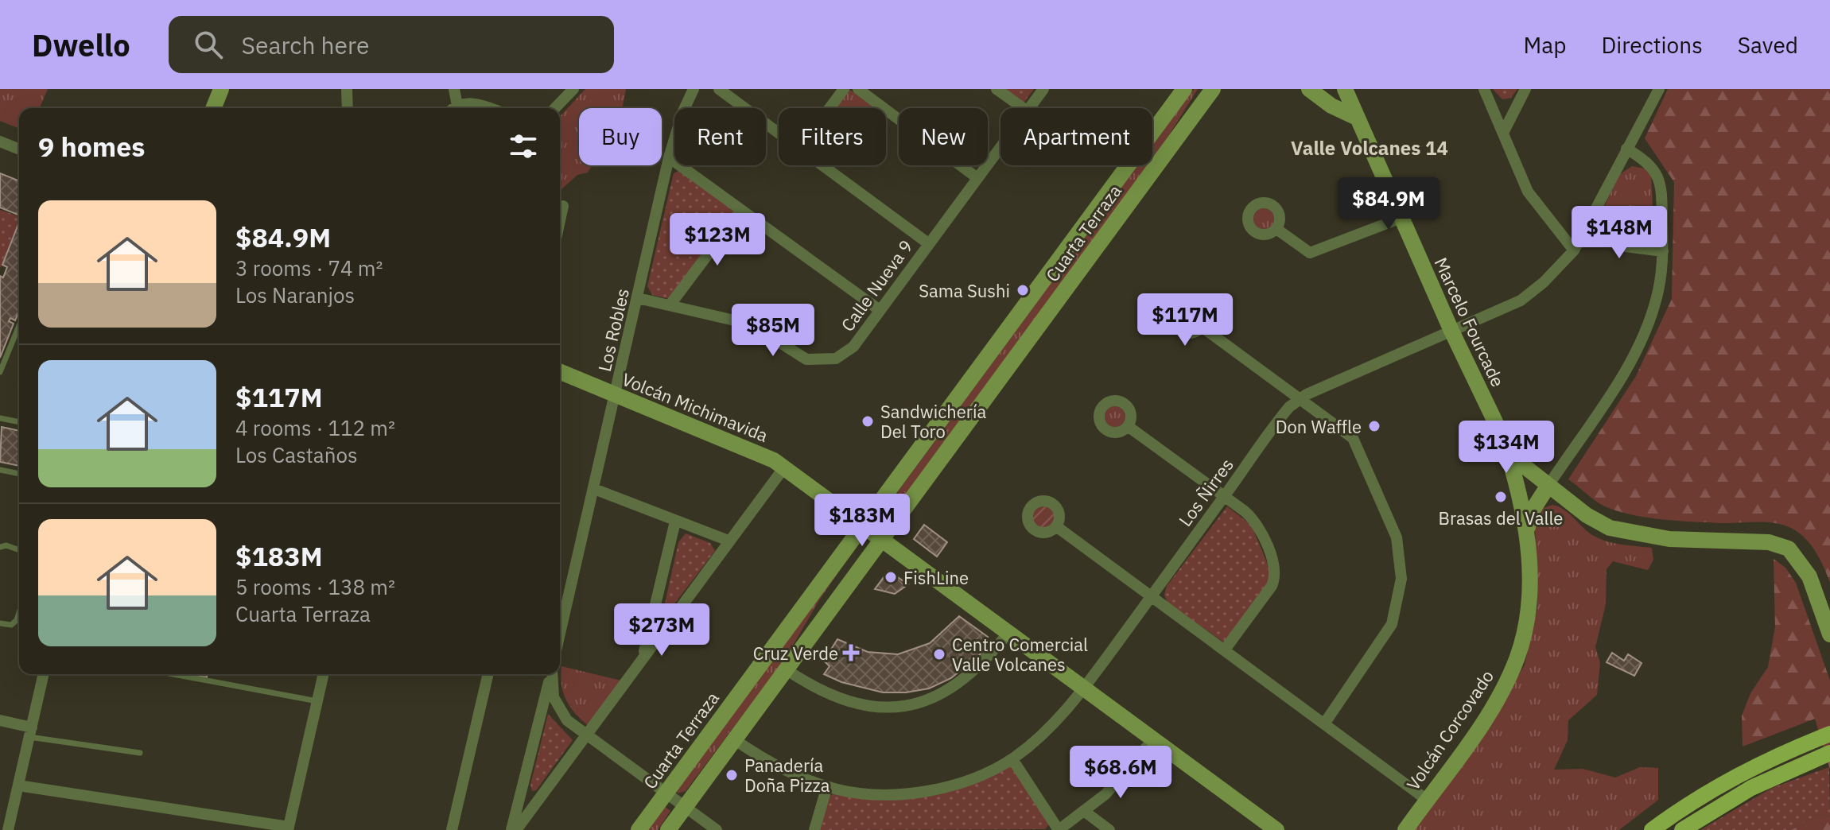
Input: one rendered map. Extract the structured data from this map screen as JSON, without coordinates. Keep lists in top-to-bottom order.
{
  "streets": {
    "main road": [
      "Cuarta Terraza",
      "Marcelo Fourcade",
      "Volcán Michimavida",
      "Volcán Corcovado"
    ],
    "street": ["Calle Nueva 9", "Los Robles", "Los Ñirres"]
  },
  "crossings": [
    ["Cuarta Terraza", "Volcán Michimavida"],
    ["Cuarta Terraza", "Los Ñirres"],
    ["Calle Nueva 9", "Los Robles"],
    ["Marcelo Fourcade", "Los Ñirres"],
    ["Marcelo Fourcade", "Volcán Corcovado"],
    ["Los Robles", "Volcán Michimavida"],
    ["Volcán Michimavida", "Los Ñirres"],
    ["Los Ñirres", "Volcán Corcovado"]
  ],
  "districts": ["Valle Volcanes 14"],
  "places": {
    "other": [
      "Sama Sushi",
      "Sandwichería Del Toro",
      "Don Waffle",
      "Brasas del Valle",
      "FishLine",
      "Centro Comercial Valle Volcanes",
      "Panadería Doña Pizza"
    ],
    "health": ["Cruz Verde"]
  },
  "page": {
    "header": "Dwello",
    "search": "Search here",
    "nav": ["Map", "Directions", "Saved"],
    "chip": [
      "Buy",
      "Rent",
      "Filters",
      "New",
      "Apartment"
    ],
    "heading": "9 homes",
    "price": [
      "$84.9M",
      "$148M",
      "$123M",
      "$117M",
      "$85M",
      "$134M",
      "$183M",
      "$273M",
      "$68.6M"
    ],
    "list": [
      {
        "name": "$84.9M",
        "note": "3 rooms · 74 m² · Los Naranjos"
      },
      {
        "name": "$117M",
        "note": "4 rooms · 112 m² · Los Castaños"
      },
      {
        "name": "$183M",
        "note": "5 rooms · 138 m² · Cuarta Terraza"
      }
    ]
  }
}
